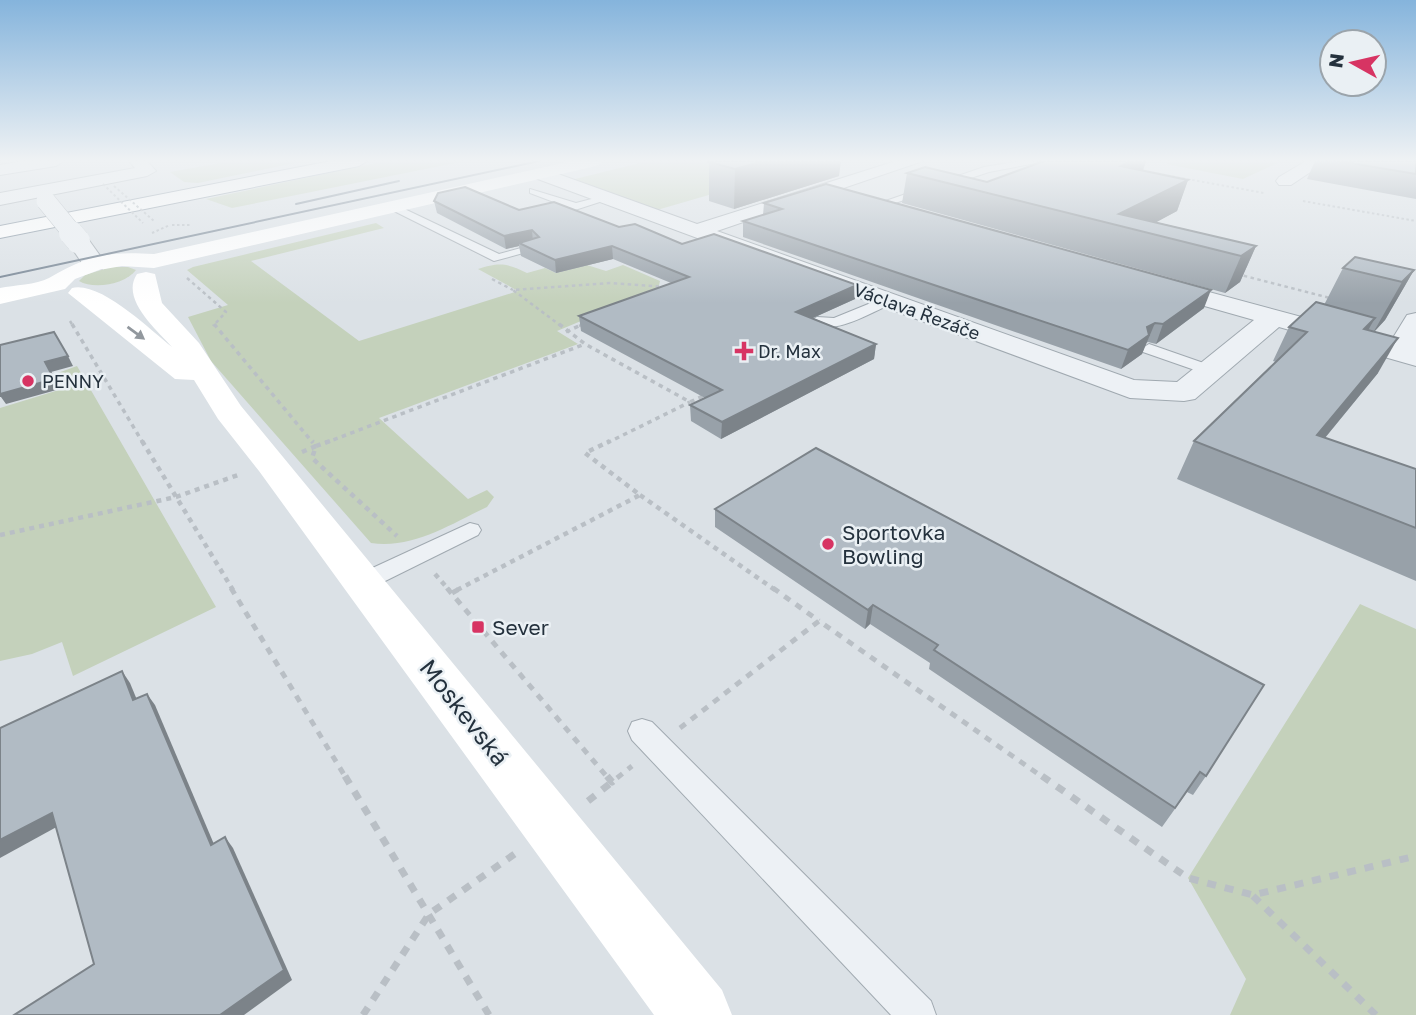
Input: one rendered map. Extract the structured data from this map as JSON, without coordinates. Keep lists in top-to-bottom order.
{
  "streets": {
    "main road": ["Moskevská"],
    "street": ["Václava Řezáče"]
  },
  "places": {
    "health": ["Dr. Max"],
    "other": ["PENNY", "Sportovka Bowling"],
    "transit": ["Sever"]
  },
  "north": "left"
}
